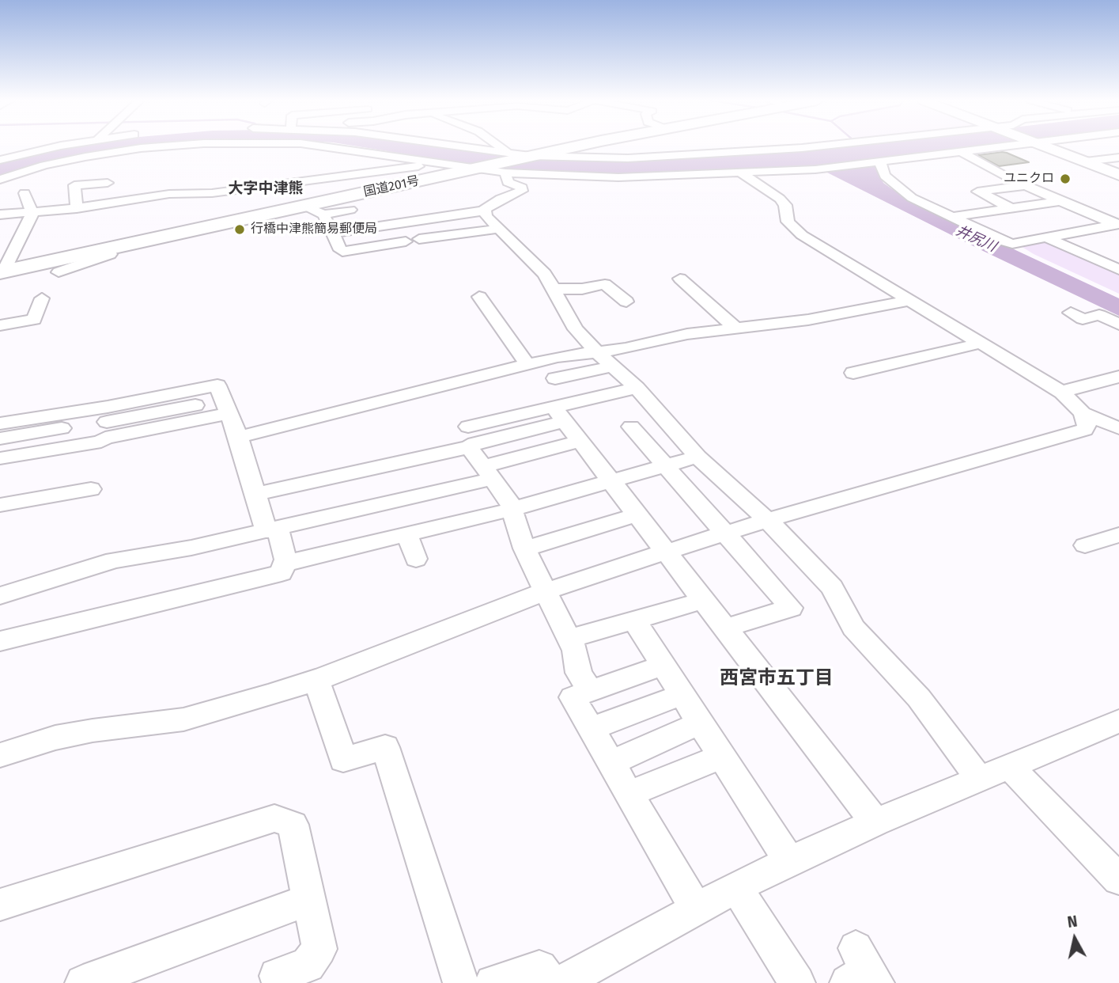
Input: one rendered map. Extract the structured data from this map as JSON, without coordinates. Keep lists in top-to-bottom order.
{
  "streets": {
    "highway": ["国道201号"]
  },
  "districts": ["大字中津熊", "西宮市五丁目"],
  "water": ["井尻川"],
  "places": ["ユニクロ", "行橋中津熊簡易郵便局"],
  "north": "top"
}
